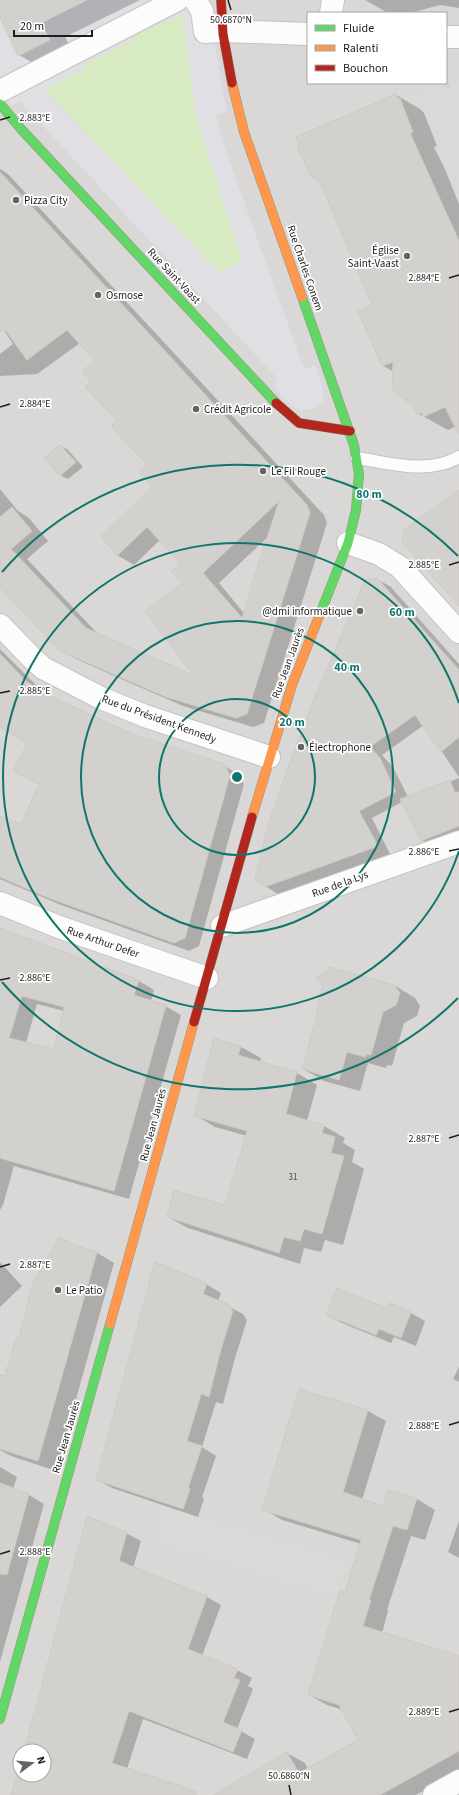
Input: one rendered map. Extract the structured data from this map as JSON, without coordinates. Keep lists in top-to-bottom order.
{
  "streets": {
    "main road": ["Rue Charles Conem", "Rue Saint-Vaast", "Rue Jean Jaurès"],
    "street": ["Rue du Président Kennedy", "Rue de la Lys", "Rue Arthur Defer"]
  },
  "crossings": [
    ["Rue Charles Conem", "Rue Saint-Vaast"],
    ["Rue Charles Conem", "Rue Jean Jaurès"],
    ["Rue Jean Jaurès", "Rue du Président Kennedy"],
    ["Rue Jean Jaurès", "Rue de la Lys"],
    ["Rue Jean Jaurès", "Rue Arthur Defer"]
  ],
  "places": [
    "Pizza City",
    "Église Saint-Vaast",
    "Osmose",
    "Crédit Agricole",
    "Le Fil Rouge",
    "@dmi informatique",
    "Électrophone",
    "Le Patio"
  ],
  "house_numbers": ["31"],
  "legend": ["Fluide", "Ralenti", "Bouchon"],
  "scale_bar": "20 m",
  "north": "right",
  "coordinates": [
    "50.6870°N",
    "2.883°E",
    "2.884°E",
    "2.885°E",
    "2.886°E",
    "2.887°E",
    "2.888°E",
    "2.889°E",
    "50.6860°N"
  ],
  "rings": [
    "80 m",
    "60 m",
    "40 m",
    "20 m"
  ]
}
